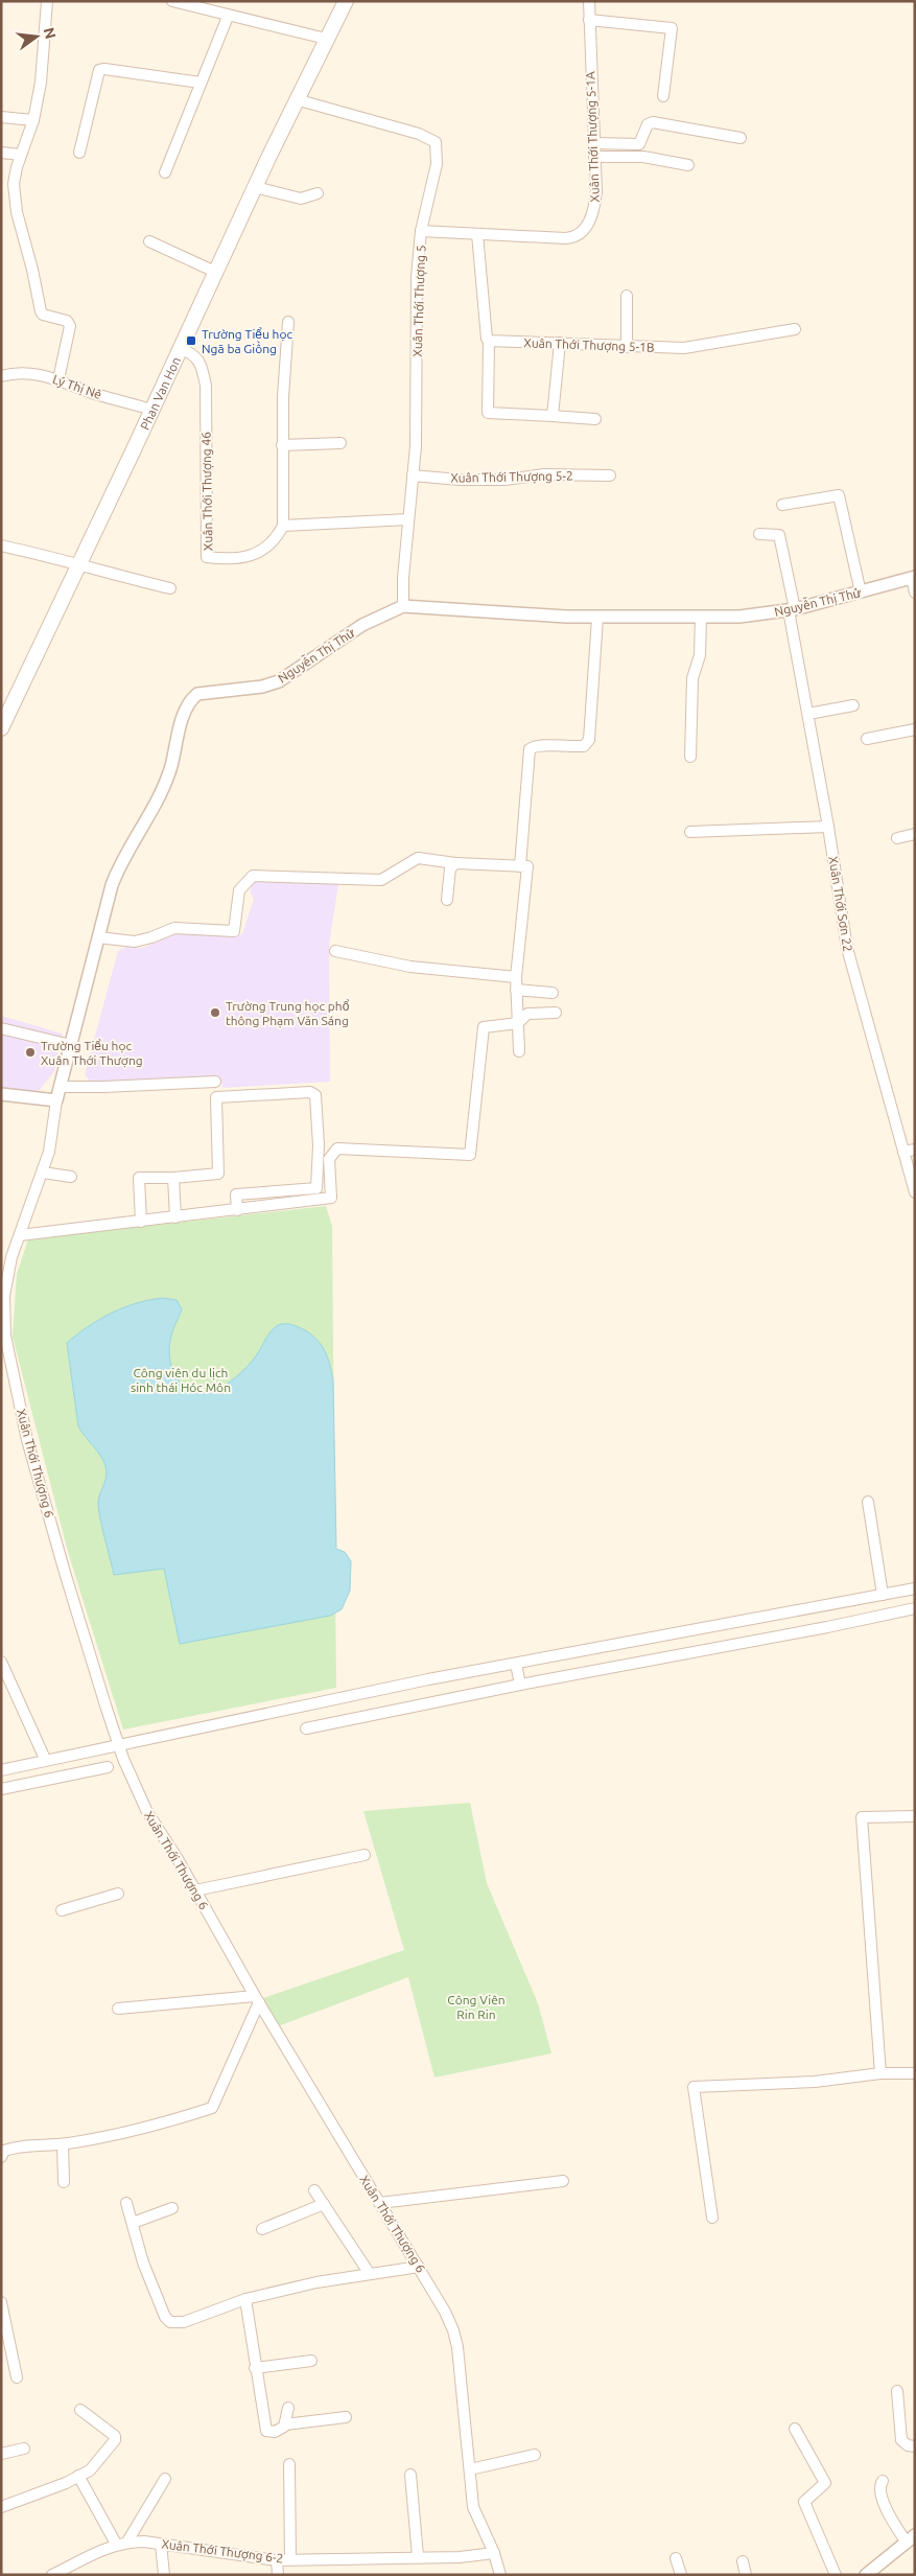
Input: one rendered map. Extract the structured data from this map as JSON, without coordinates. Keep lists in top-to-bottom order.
{
  "streets": {
    "main road": ["Phan Van Hon"],
    "street": [
      "Xuân Thới Thượng 5-1A",
      "Xuân Thới Thượng 5",
      "Xuân Thới Thượng 5-1B",
      "Lý Thị Nê",
      "Xuân Thới Thượng 5-2",
      "Xuân Thới Thượng 46",
      "Nguyễn Thị Thử",
      "Xuân Thới Sơn 22",
      "Xuân Thới Thượng 6",
      "Xuân Thới Thượng 6-2"
    ]
  },
  "crossings": [
    ["Xuân Thới Thượng 5-1A", "Xuân Thới Thượng 5"],
    ["Xuân Thới Thượng 5", "Phan Van Hon"],
    ["Xuân Thới Thượng 5", "Xuân Thới Thượng 5-2"],
    ["Xuân Thới Thượng 5", "Nguyễn Thị Thử"],
    ["Lý Thị Nê", "Phan Van Hon"],
    ["Phan Van Hon", "Xuân Thới Thượng 46"],
    ["Nguyễn Thị Thử", "Xuân Thới Sơn 22"],
    ["Nguyễn Thị Thử", "Xuân Thới Thượng 6"],
    ["Xuân Thới Thượng 6", "Xuân Thới Thượng 6-2"]
  ],
  "parks": ["Công viên du lịch sinh thái Hóc Môn", "Công Viên Rin Rin"],
  "places": {
    "transit": ["Trường Tiểu học Ngã ba Giồng"],
    "other": ["Trường Trung học phổ thông Phạm Văn Sáng", "Trường Tiểu học Xuân Thới Thượng"]
  },
  "north": "right"
}
